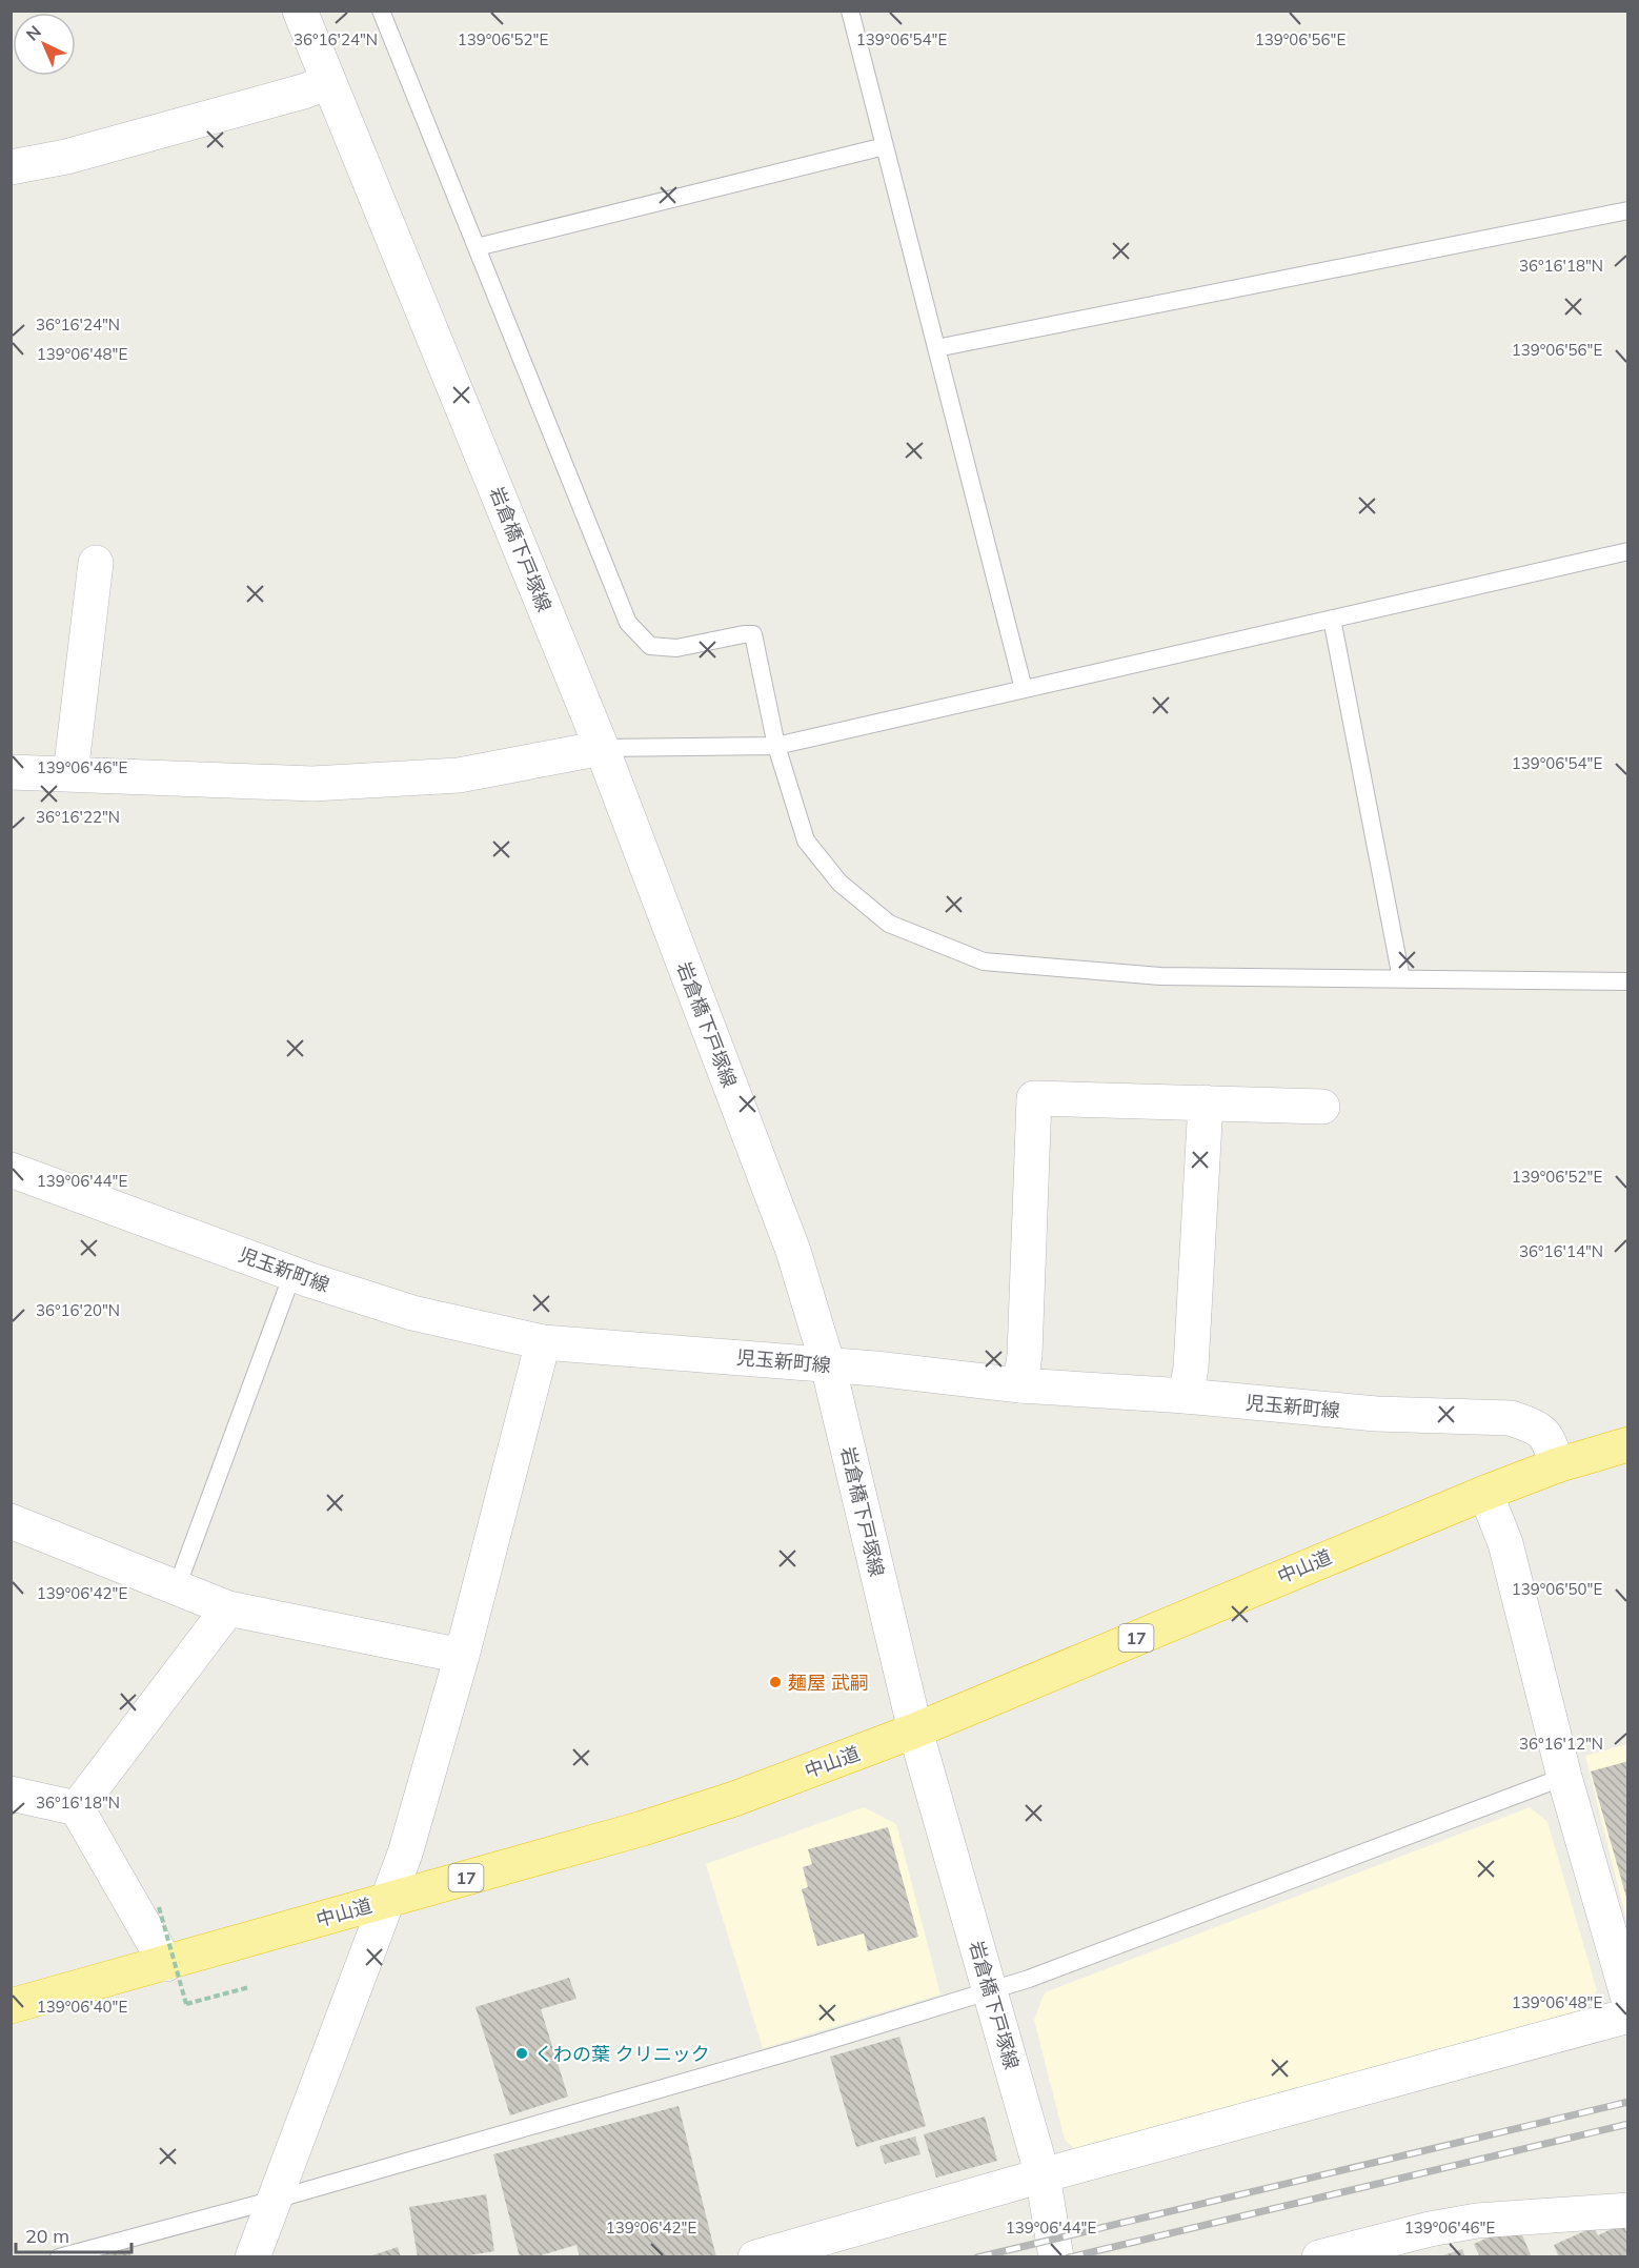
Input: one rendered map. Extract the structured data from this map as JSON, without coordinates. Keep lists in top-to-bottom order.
{
  "streets": {
    "highway": ["中山道", "17"],
    "street": ["岩倉橋下戸塚線", "児玉新町線"]
  },
  "crossings": [
    ["岩倉橋下戸塚線", "児玉新町線"],
    ["岩倉橋下戸塚線", "中山道"],
    ["児玉新町線", "中山道"]
  ],
  "places": ["麺屋 武嗣", "くわの葉 クリニック"],
  "scale_bar": "20 m",
  "north": "top left",
  "coordinates": [
    "36°16'24\"N",
    "139°06'56\"E",
    "139°06'52\"E",
    "139°06'54\"E",
    "36°16'18\"N",
    "139°06'48\"E",
    "139°06'46\"E",
    "36°16'22\"N",
    "139°06'44\"E",
    "36°16'14\"N",
    "36°16'20\"N",
    "139°06'50\"E",
    "139°06'42\"E",
    "36°16'12\"N",
    "139°06'40\"E"
  ]
}
